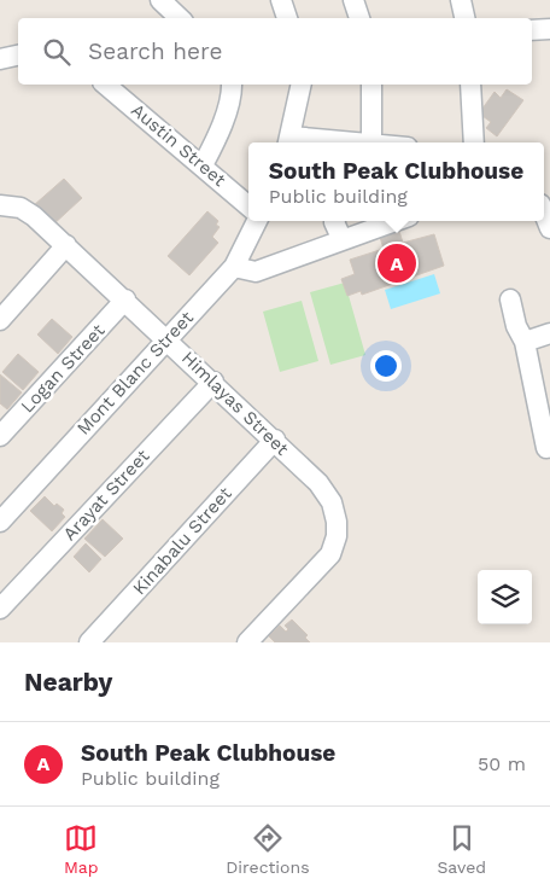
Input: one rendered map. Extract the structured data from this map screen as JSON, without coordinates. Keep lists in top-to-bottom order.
{
  "streets": {
    "street": [
      "Austin Street",
      "Logan Street",
      "Mont Blanc Street",
      "Himlayas Street",
      "Arayat Street",
      "Kinabalu Street"
    ]
  },
  "crossings": [
    ["Logan Street", "Himlayas Street"],
    ["Mont Blanc Street", "Himlayas Street"],
    ["Himlayas Street", "Arayat Street"],
    ["Himlayas Street", "Kinabalu Street"]
  ],
  "page": {
    "search": "Search here",
    "popup": ["South Peak Clubhouse", "Public building"],
    "pins": "A",
    "heading": "Nearby",
    "list": [
      {
        "mark": "A",
        "name": "South Peak Clubhouse",
        "note": "Public building",
        "value": "50 m"
      }
    ],
    "nav": ["Map", "Directions", "Saved"]
  }
}
